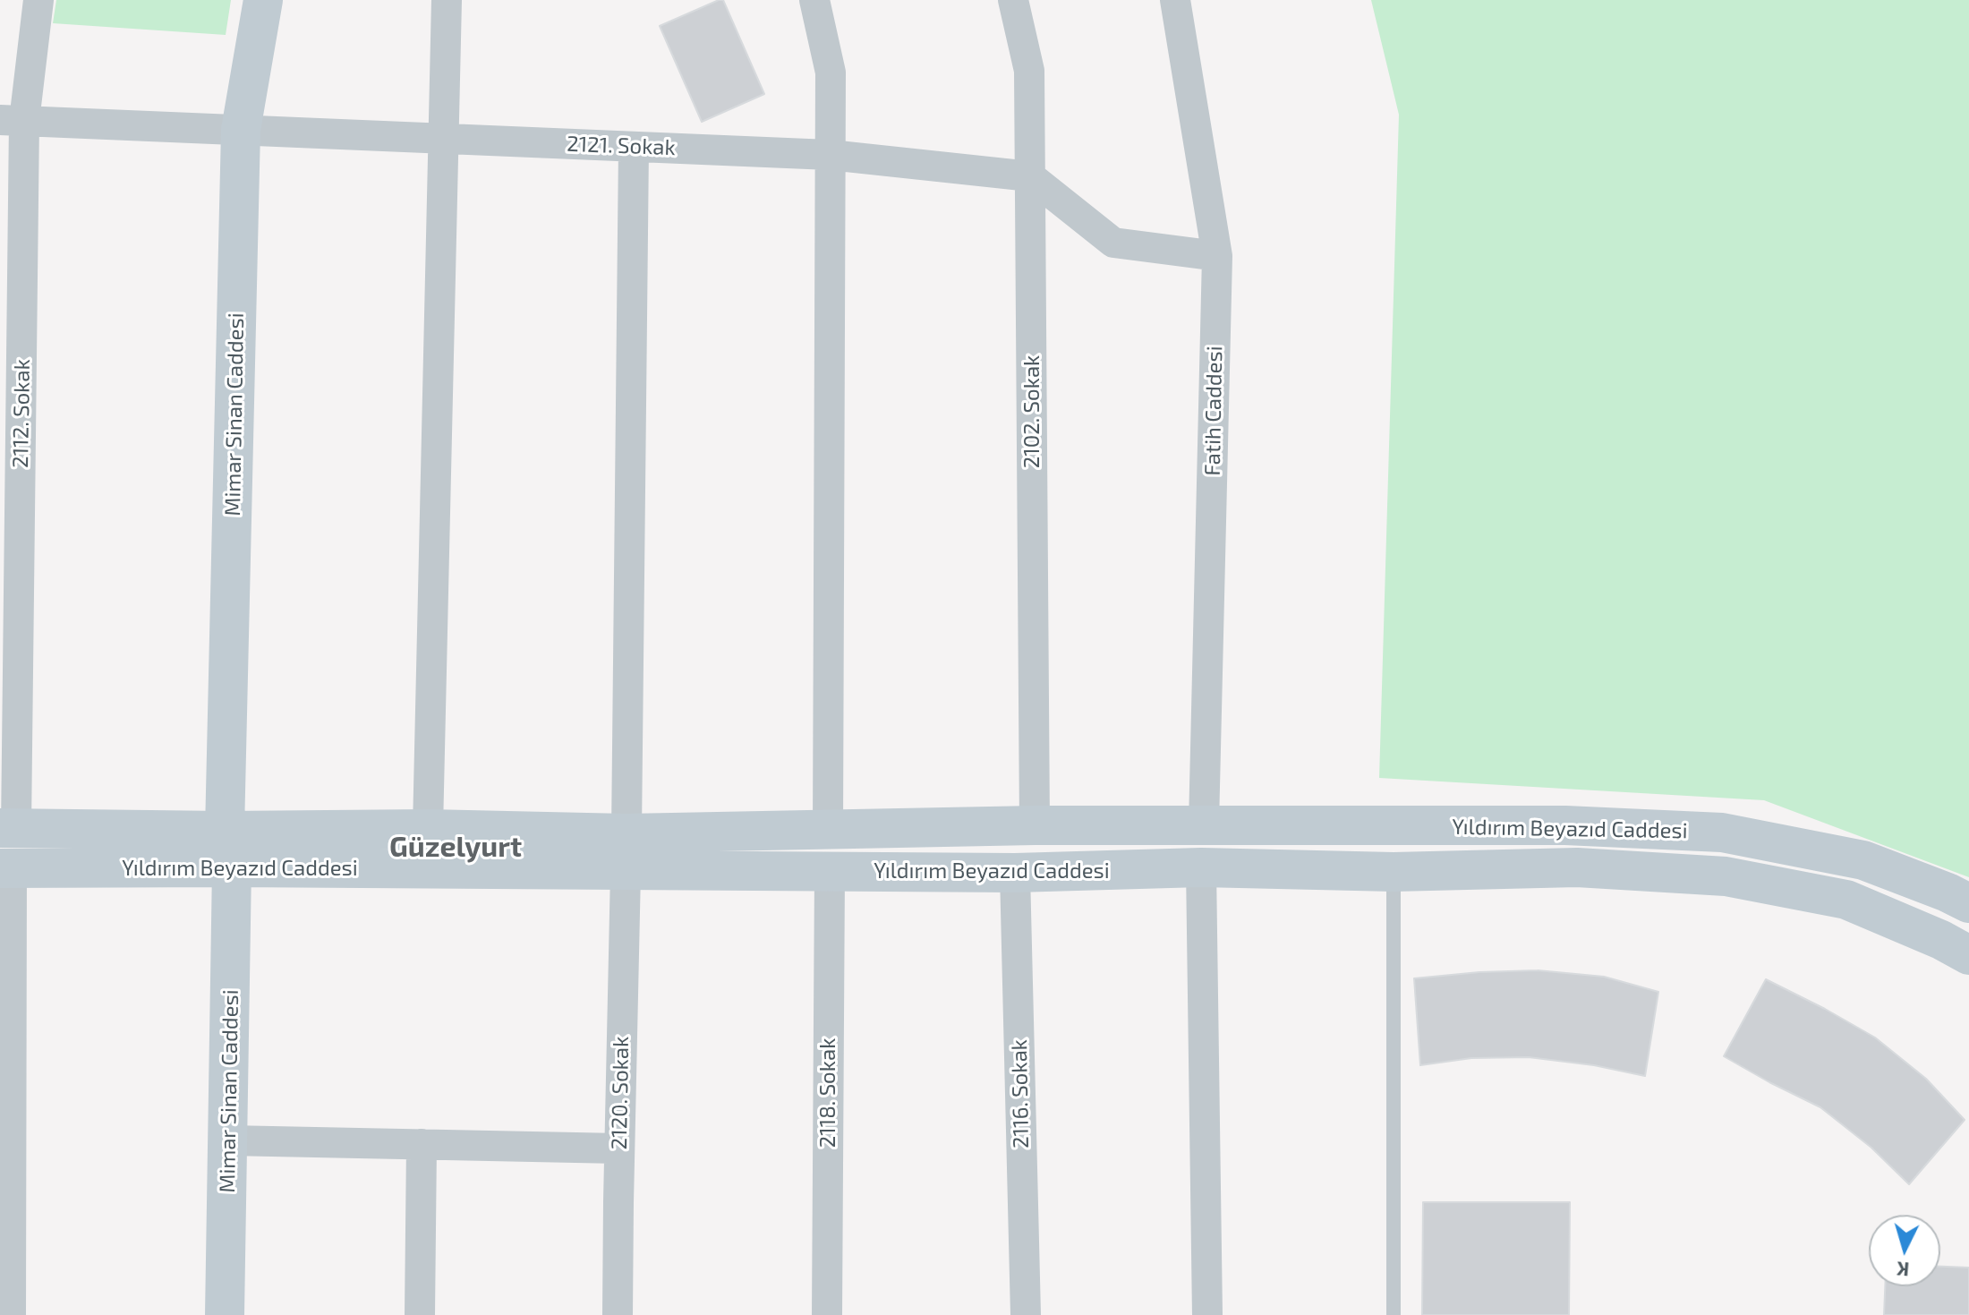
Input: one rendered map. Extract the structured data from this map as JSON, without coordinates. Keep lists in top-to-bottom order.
{
  "streets": {
    "main road": ["Mimar Sinan Caddesi", "Yıldırım Beyazıd Caddesi"],
    "street": [
      "2121. Sokak",
      "Fatih Caddesi",
      "2102. Sokak",
      "2112. Sokak",
      "2120. Sokak",
      "2118. Sokak",
      "2116. Sokak"
    ]
  },
  "crossings": [
    ["2121. Sokak", "2102. Sokak"],
    ["2121. Sokak", "2112. Sokak"],
    ["2121. Sokak", "Mimar Sinan Caddesi"],
    ["2121. Sokak", "2120. Sokak"],
    ["Fatih Caddesi", "Yıldırım Beyazıd Caddesi"],
    ["2102. Sokak", "Yıldırım Beyazıd Caddesi"],
    ["2112. Sokak", "Yıldırım Beyazıd Caddesi"],
    ["Mimar Sinan Caddesi", "Yıldırım Beyazıd Caddesi"],
    ["Yıldırım Beyazıd Caddesi", "2120. Sokak"],
    ["Yıldırım Beyazıd Caddesi", "2118. Sokak"],
    ["Yıldırım Beyazıd Caddesi", "2116. Sokak"]
  ],
  "districts": ["Güzelyurt"],
  "north": "bottom"
}
